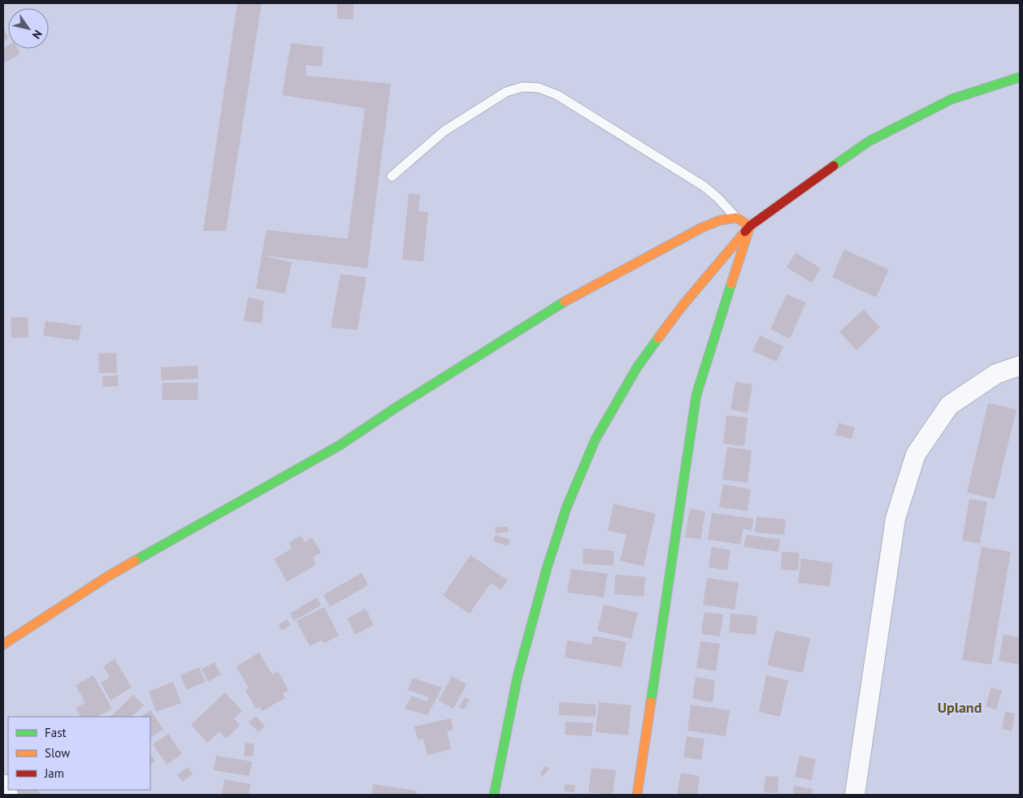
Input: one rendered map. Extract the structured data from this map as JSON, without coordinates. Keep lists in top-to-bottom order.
{
  "districts": ["Upland"],
  "legend": ["Fast", "Slow", "Jam"],
  "north": "bottom right"
}
